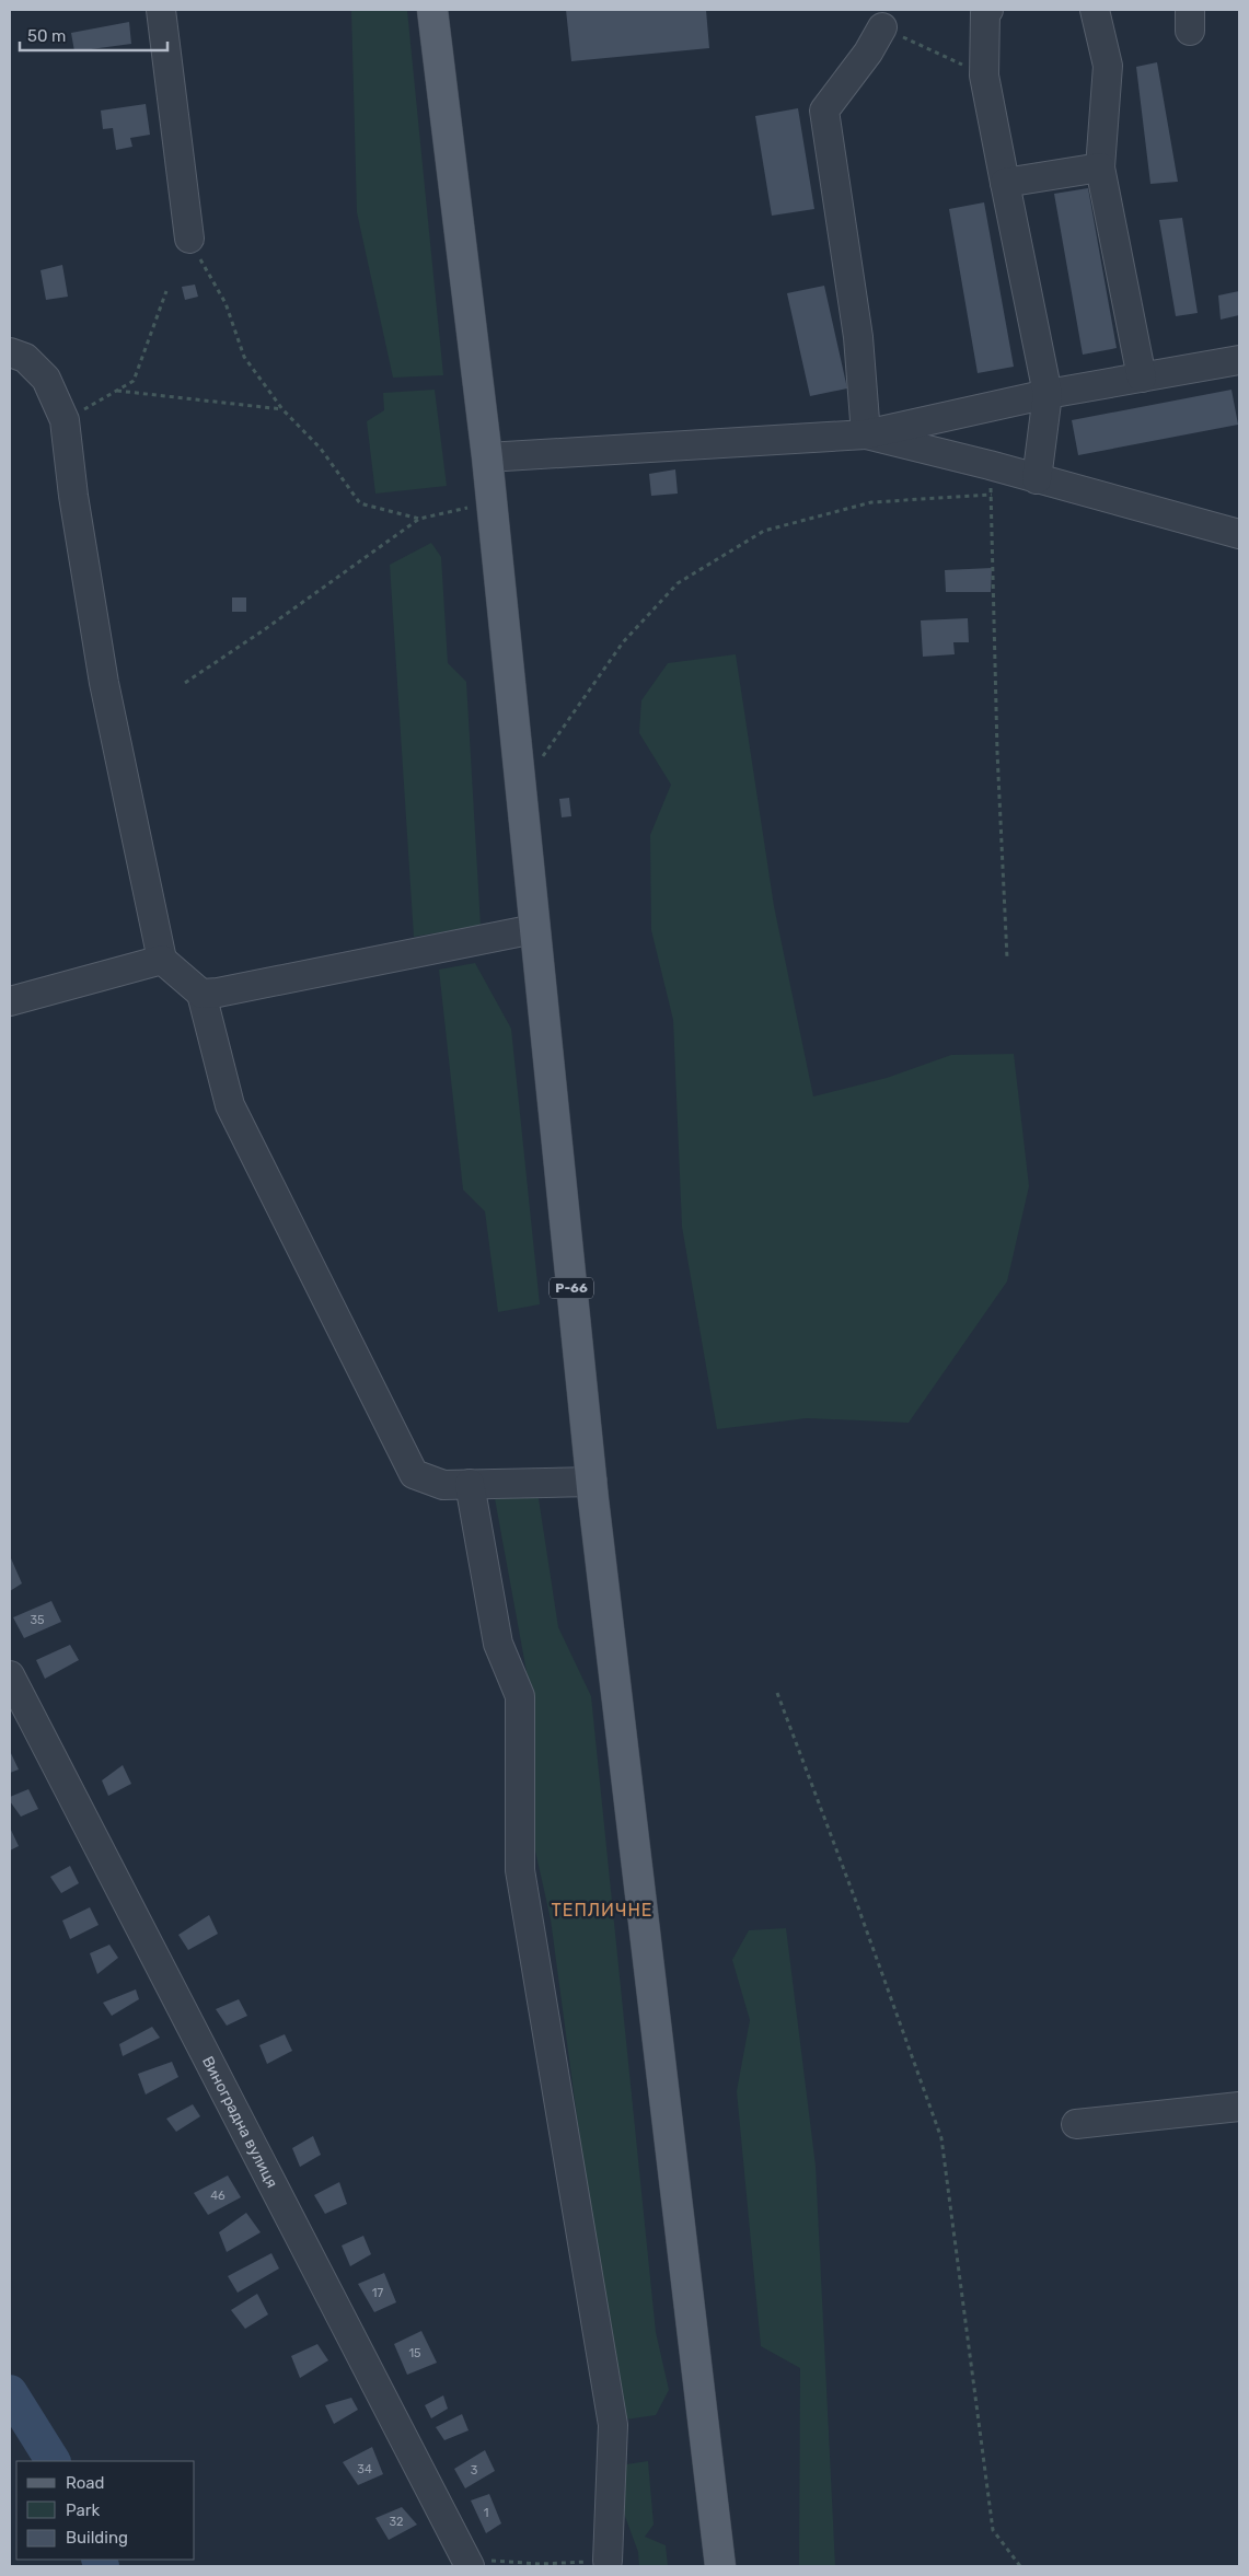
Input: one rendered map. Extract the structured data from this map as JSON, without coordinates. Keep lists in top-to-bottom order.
{
  "streets": {
    "main road": ["Р-66"],
    "street": ["Виноградна вулиця"]
  },
  "districts": ["ТЕПЛИЧНЕ"],
  "house_numbers": [
    "35",
    "46",
    "17",
    "15",
    "34",
    "3",
    "1",
    "32"
  ],
  "legend": ["Road", "Park", "Building"],
  "scale_bar": "50 m"
}
